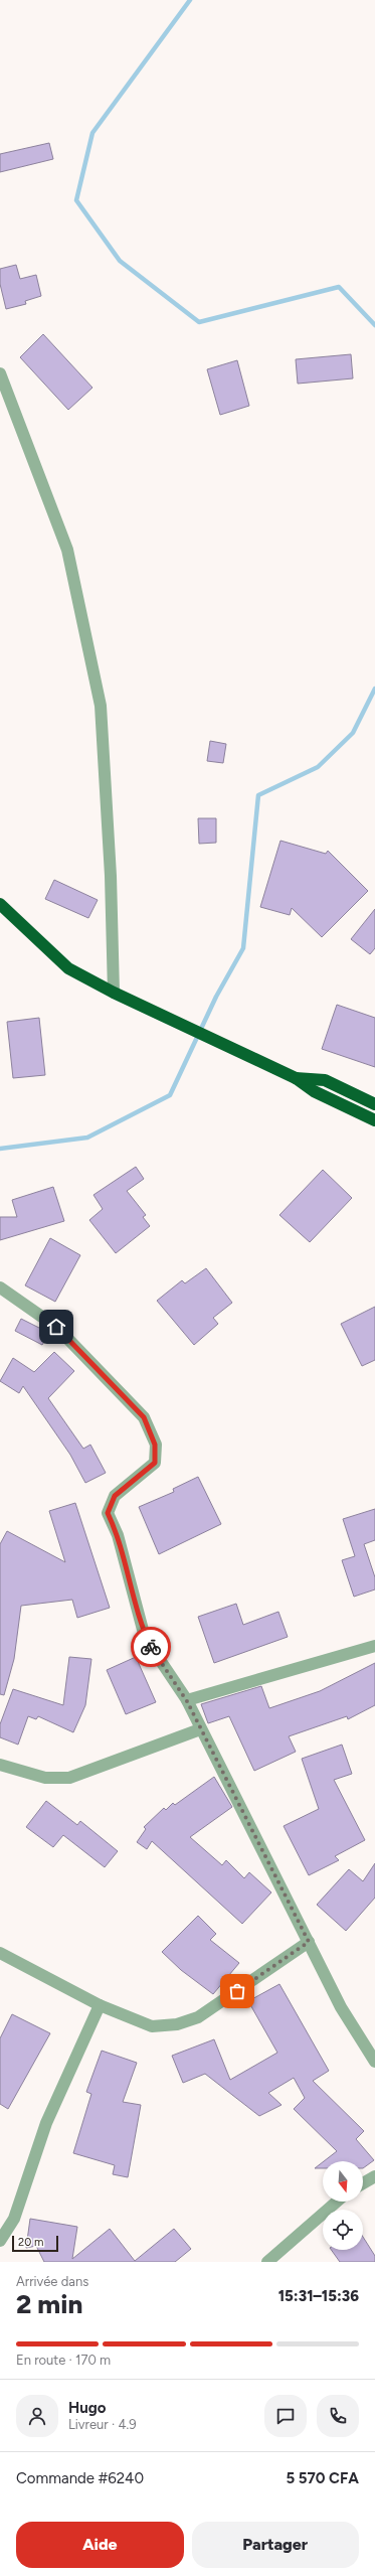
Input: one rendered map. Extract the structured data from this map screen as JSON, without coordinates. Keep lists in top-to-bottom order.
{
  "scale_bar": "20 m",
  "north": "bottom",
  "page": {
    "scale": "20 m",
    "heading": ["2 min", "Arrivée dans", "15:31–15:36"],
    "panel": [
      "Hugo",
      "Livreur · 4.9",
      "Commande #6240",
      "5 570 CFA"
    ],
    "bar": "En route · 170 m",
    "buttons": ["Aide", "Partager"]
  }
}
